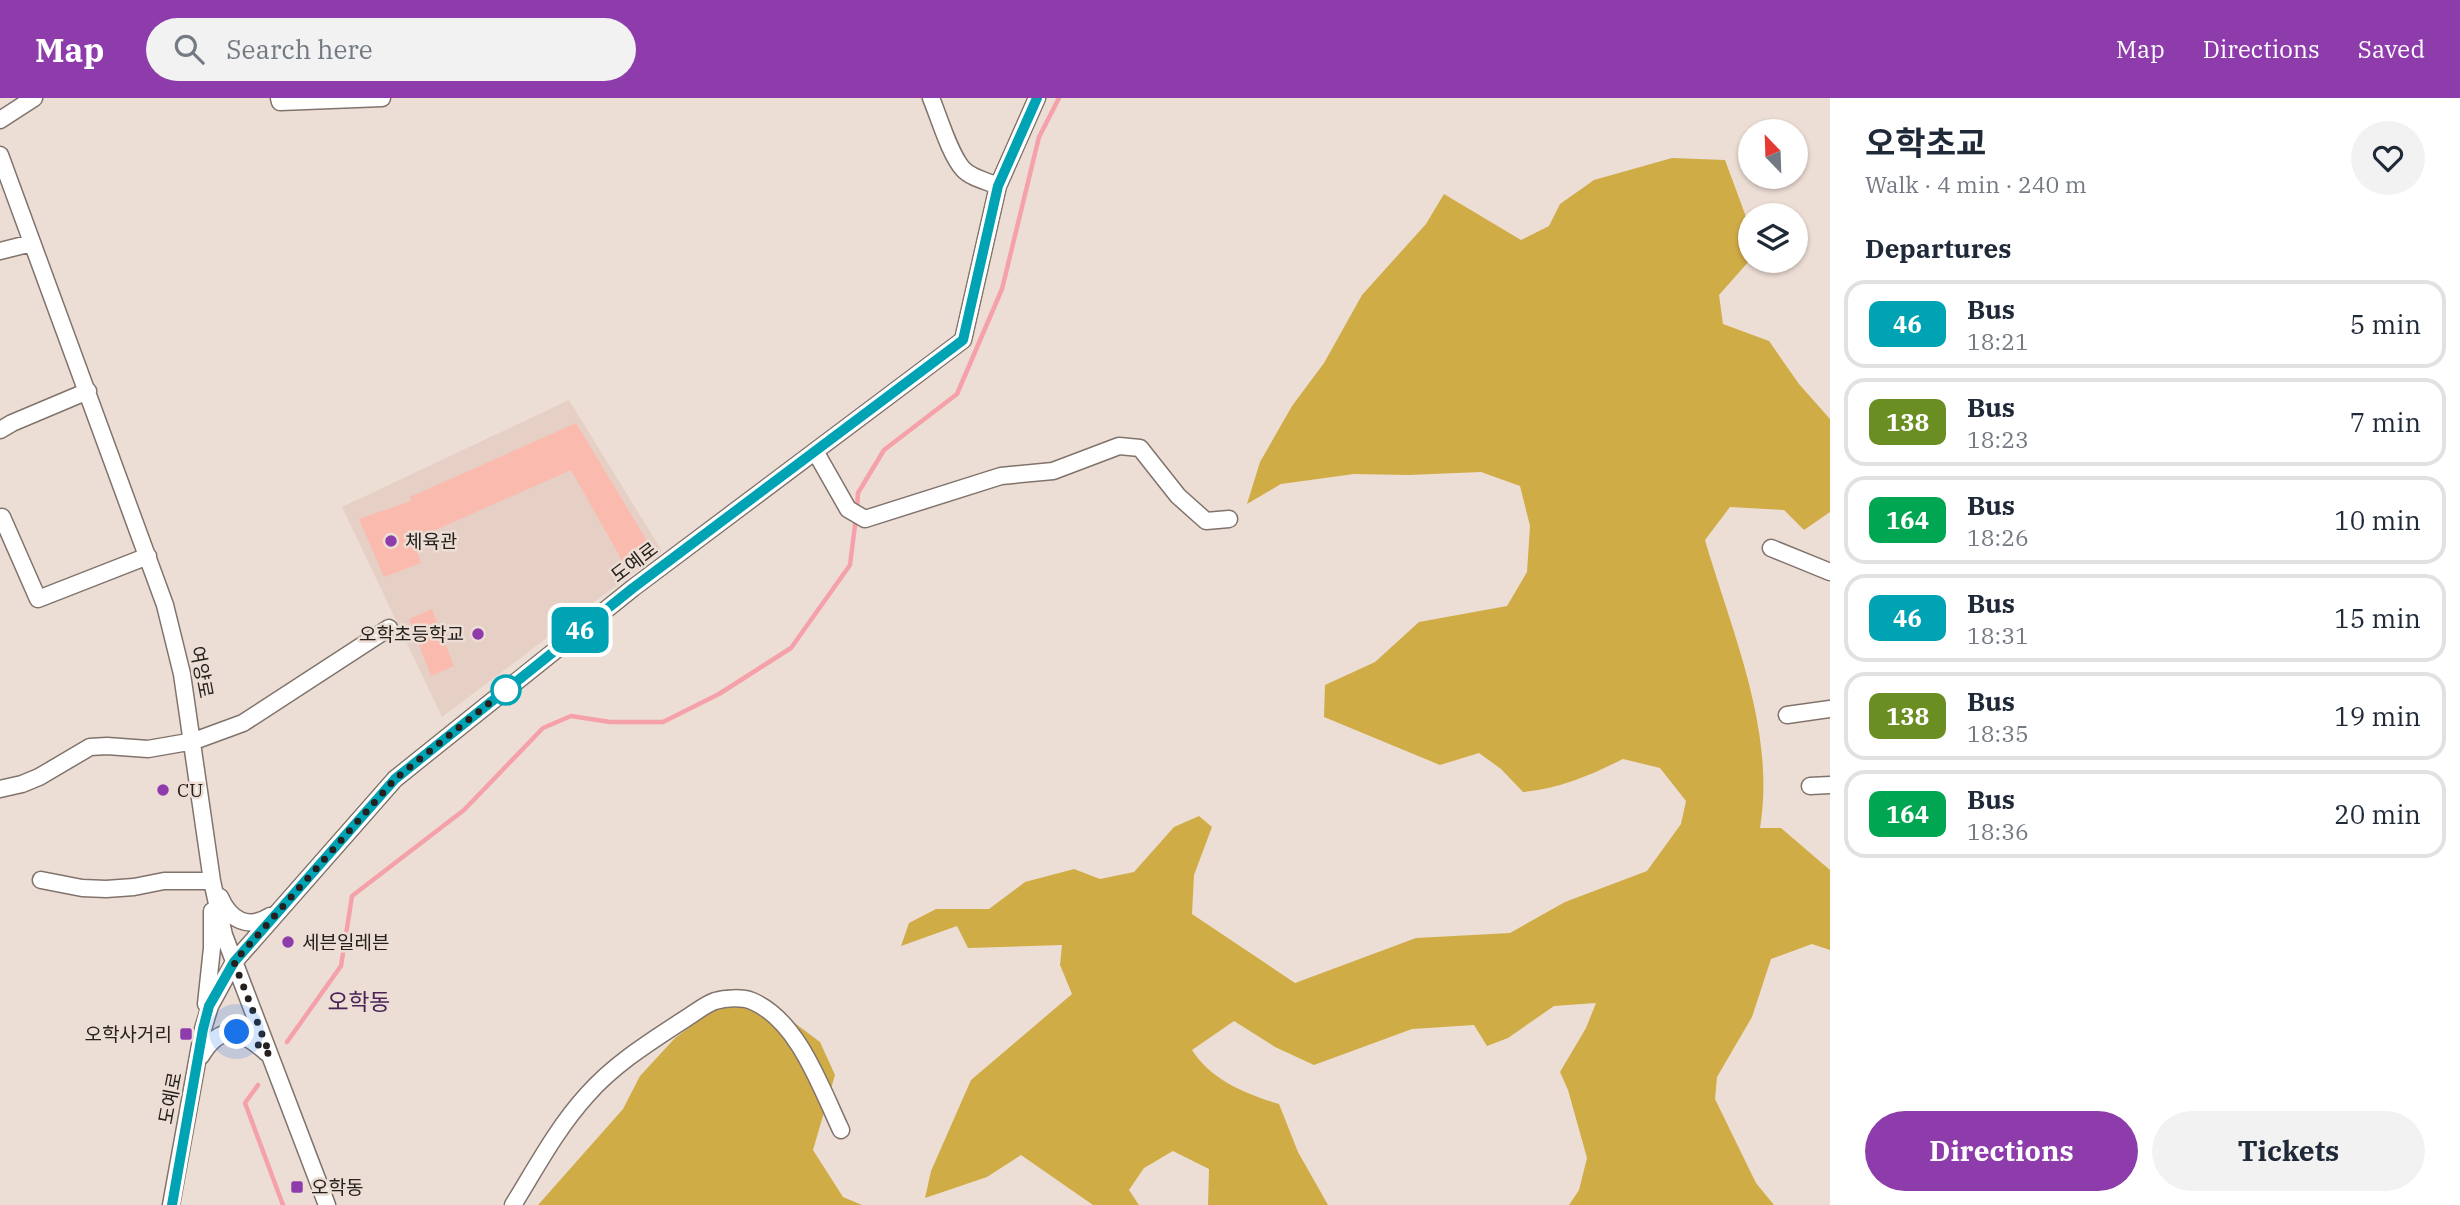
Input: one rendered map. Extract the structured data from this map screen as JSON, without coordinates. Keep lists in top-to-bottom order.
{
  "streets": {
    "street": ["도예로", "여양로"]
  },
  "crossings": [
    ["도예로", "여양로"]
  ],
  "districts": ["오학동"],
  "places": {
    "other": [
      "체육관",
      "오학초등학교",
      "CU",
      "세븐일레븐"
    ],
    "transit": ["오학사거리", "오학동"]
  },
  "lines": ["bus line 46"],
  "north": "top left",
  "page": {
    "header": "Map",
    "search": "Search here",
    "nav": ["Map", "Directions", "Saved"],
    "on_map": "46",
    "heading": [
      ["오학초교", "Walk · 4 min · 240 m"],
      "Departures"
    ],
    "list": [
      {
        "mark": "46",
        "name": "Bus",
        "note": "18:21",
        "value": "5 min"
      },
      {
        "mark": "138",
        "name": "Bus",
        "note": "18:23",
        "value": "7 min"
      },
      {
        "mark": "164",
        "name": "Bus",
        "note": "18:26",
        "value": "10 min"
      },
      {
        "mark": "46",
        "name": "Bus",
        "note": "18:31",
        "value": "15 min"
      },
      {
        "mark": "138",
        "name": "Bus",
        "note": "18:35",
        "value": "19 min"
      },
      {
        "mark": "164",
        "name": "Bus",
        "note": "18:36",
        "value": "20 min"
      }
    ],
    "buttons": ["Directions", "Tickets"]
  }
}
